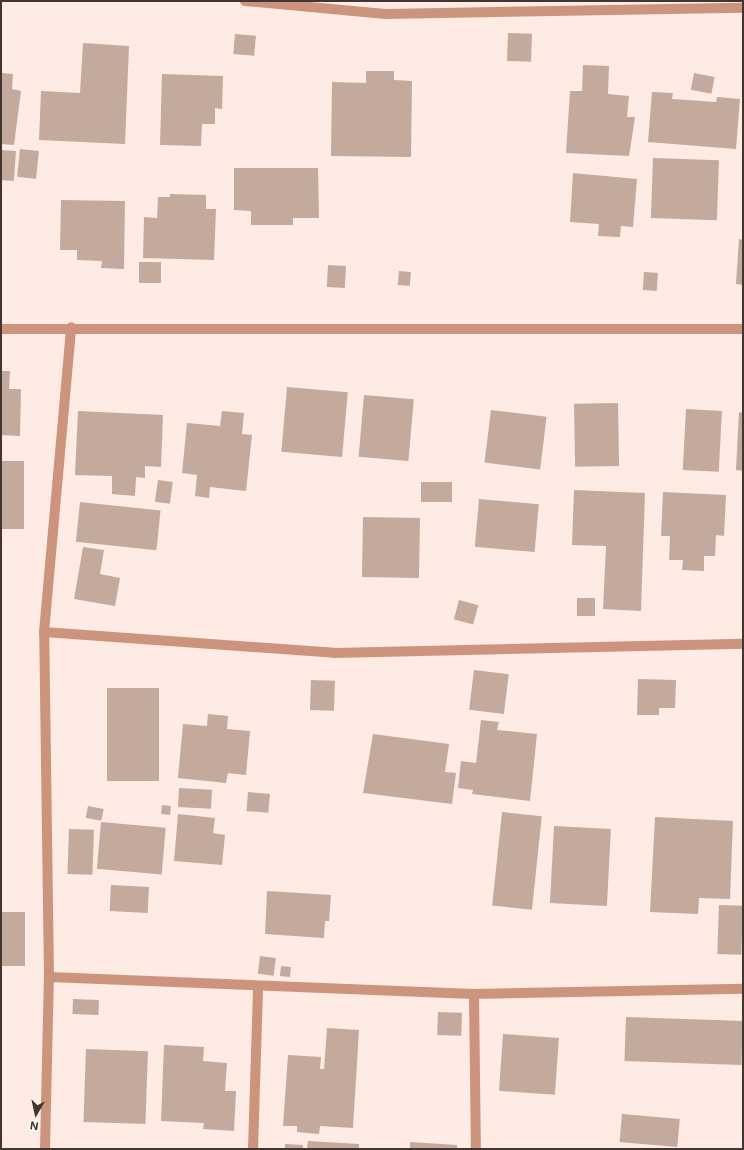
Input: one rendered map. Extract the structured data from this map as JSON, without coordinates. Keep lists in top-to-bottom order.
{
  "north": "bottom"
}
